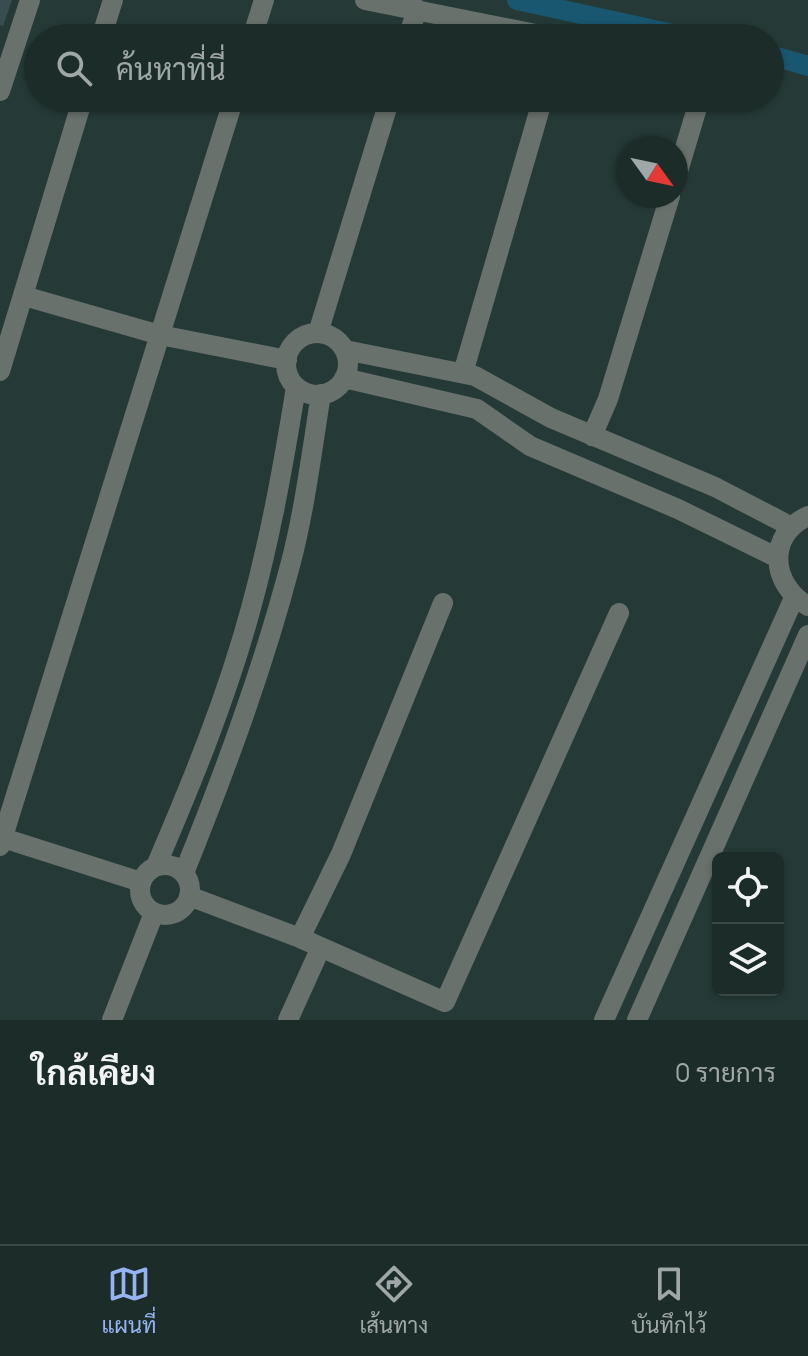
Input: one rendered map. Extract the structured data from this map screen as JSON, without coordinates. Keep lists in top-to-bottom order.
{
  "north": "bottom right",
  "page": {
    "search": "ค้นหาที่นี่",
    "heading": ["ใกล้เคียง", "0 รายการ"],
    "nav": ["แผนที่", "เส้นทาง", "บันทึกไว้"]
  }
}
